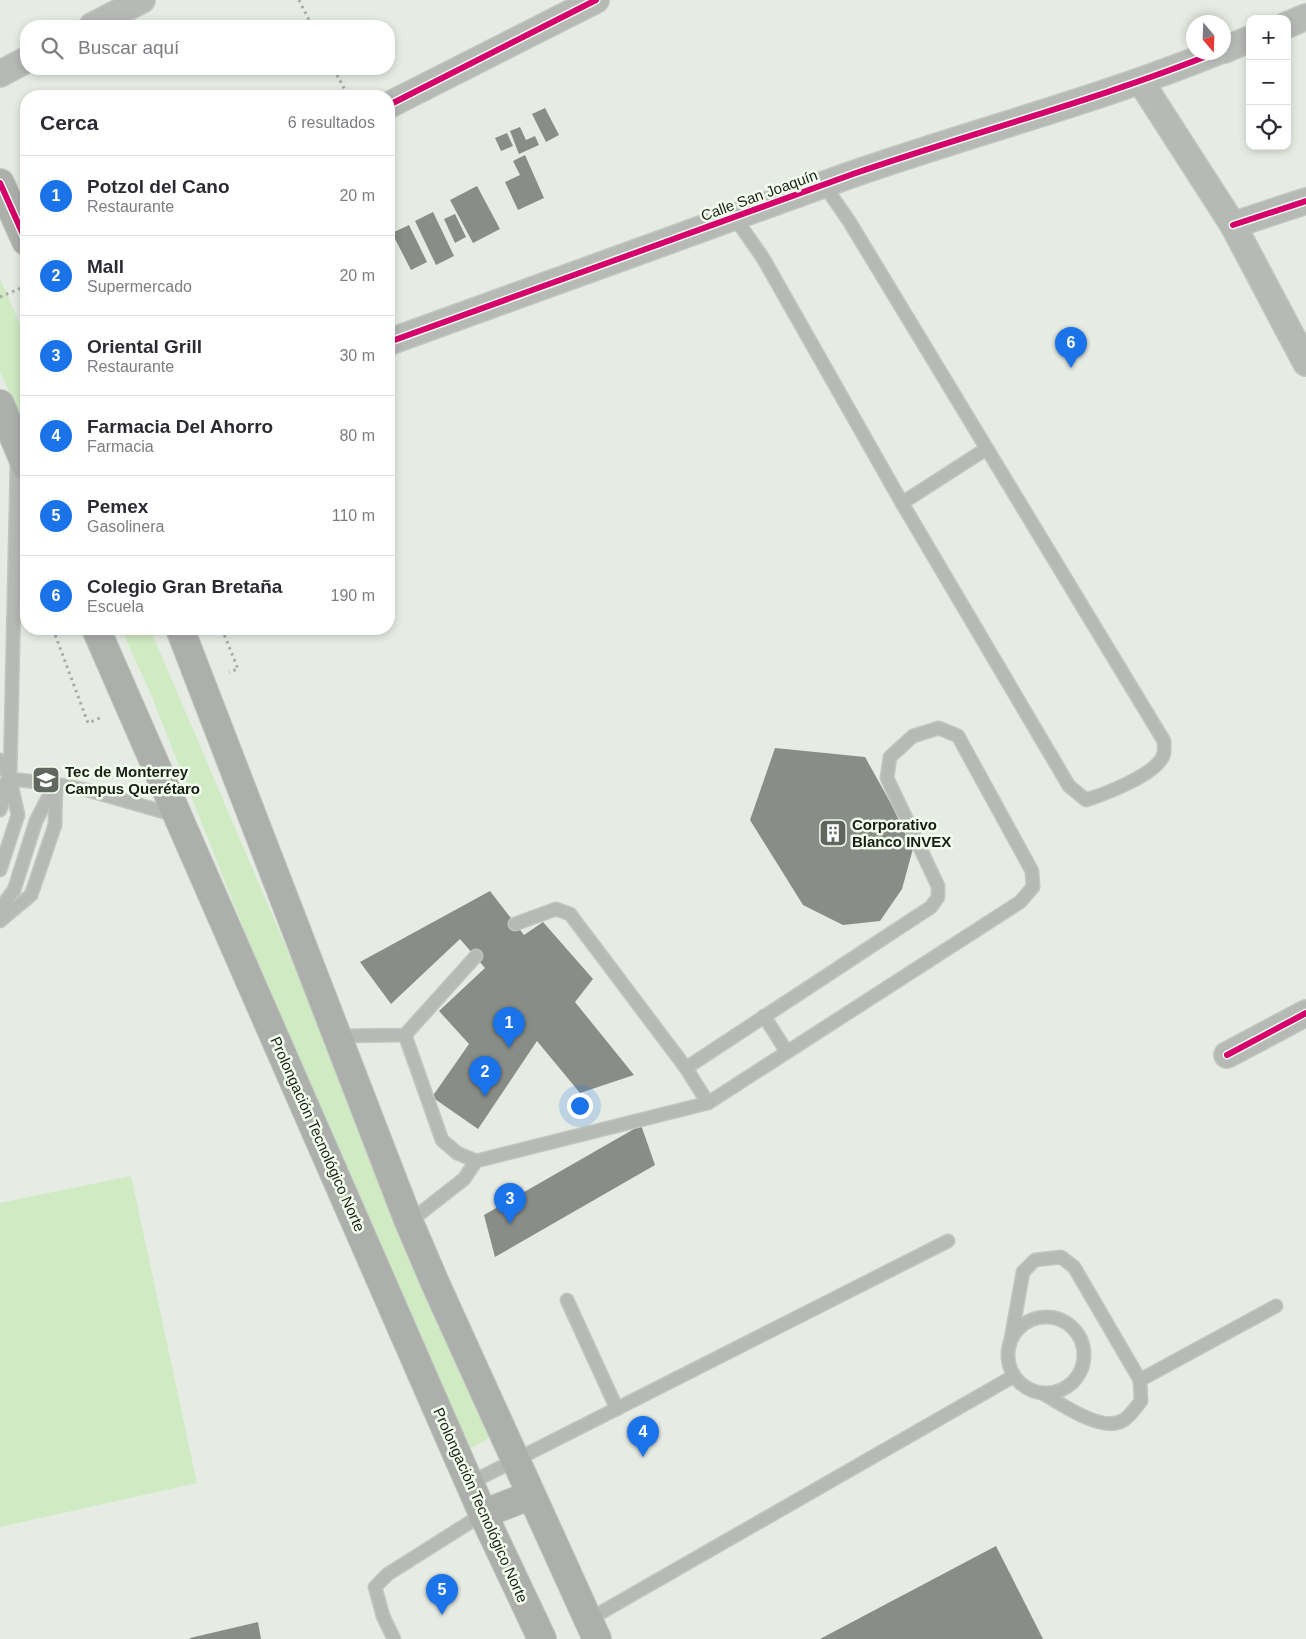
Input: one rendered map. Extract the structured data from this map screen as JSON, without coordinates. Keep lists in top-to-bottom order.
{
  "streets": {
    "main road": ["Prolongación Tecnológico Norte"],
    "street": ["Calle San Joaquín"]
  },
  "places": {
    "school or university": ["Tec de Monterrey Campus Querétaro"],
    "building": ["Corporativo Blanco INVEX"]
  },
  "north": "bottom",
  "page": {
    "map_buttons": ["+", "−"],
    "search": "Buscar aquí",
    "heading": ["Cerca", "6 resultados"],
    "list": [
      {
        "mark": "1",
        "name": "Potzol del Cano",
        "note": "Restaurante",
        "value": "20 m"
      },
      {
        "mark": "2",
        "name": "Mall",
        "note": "Supermercado",
        "value": "20 m"
      },
      {
        "mark": "3",
        "name": "Oriental Grill",
        "note": "Restaurante",
        "value": "30 m"
      },
      {
        "mark": "4",
        "name": "Farmacia Del Ahorro",
        "note": "Farmacia",
        "value": "80 m"
      },
      {
        "mark": "5",
        "name": "Pemex",
        "note": "Gasolinera",
        "value": "110 m"
      },
      {
        "mark": "6",
        "name": "Colegio Gran Bretaña",
        "note": "Escuela",
        "value": "190 m"
      }
    ],
    "pins": [
      "6",
      "1",
      "2",
      "3",
      "4",
      "5"
    ]
  }
}
